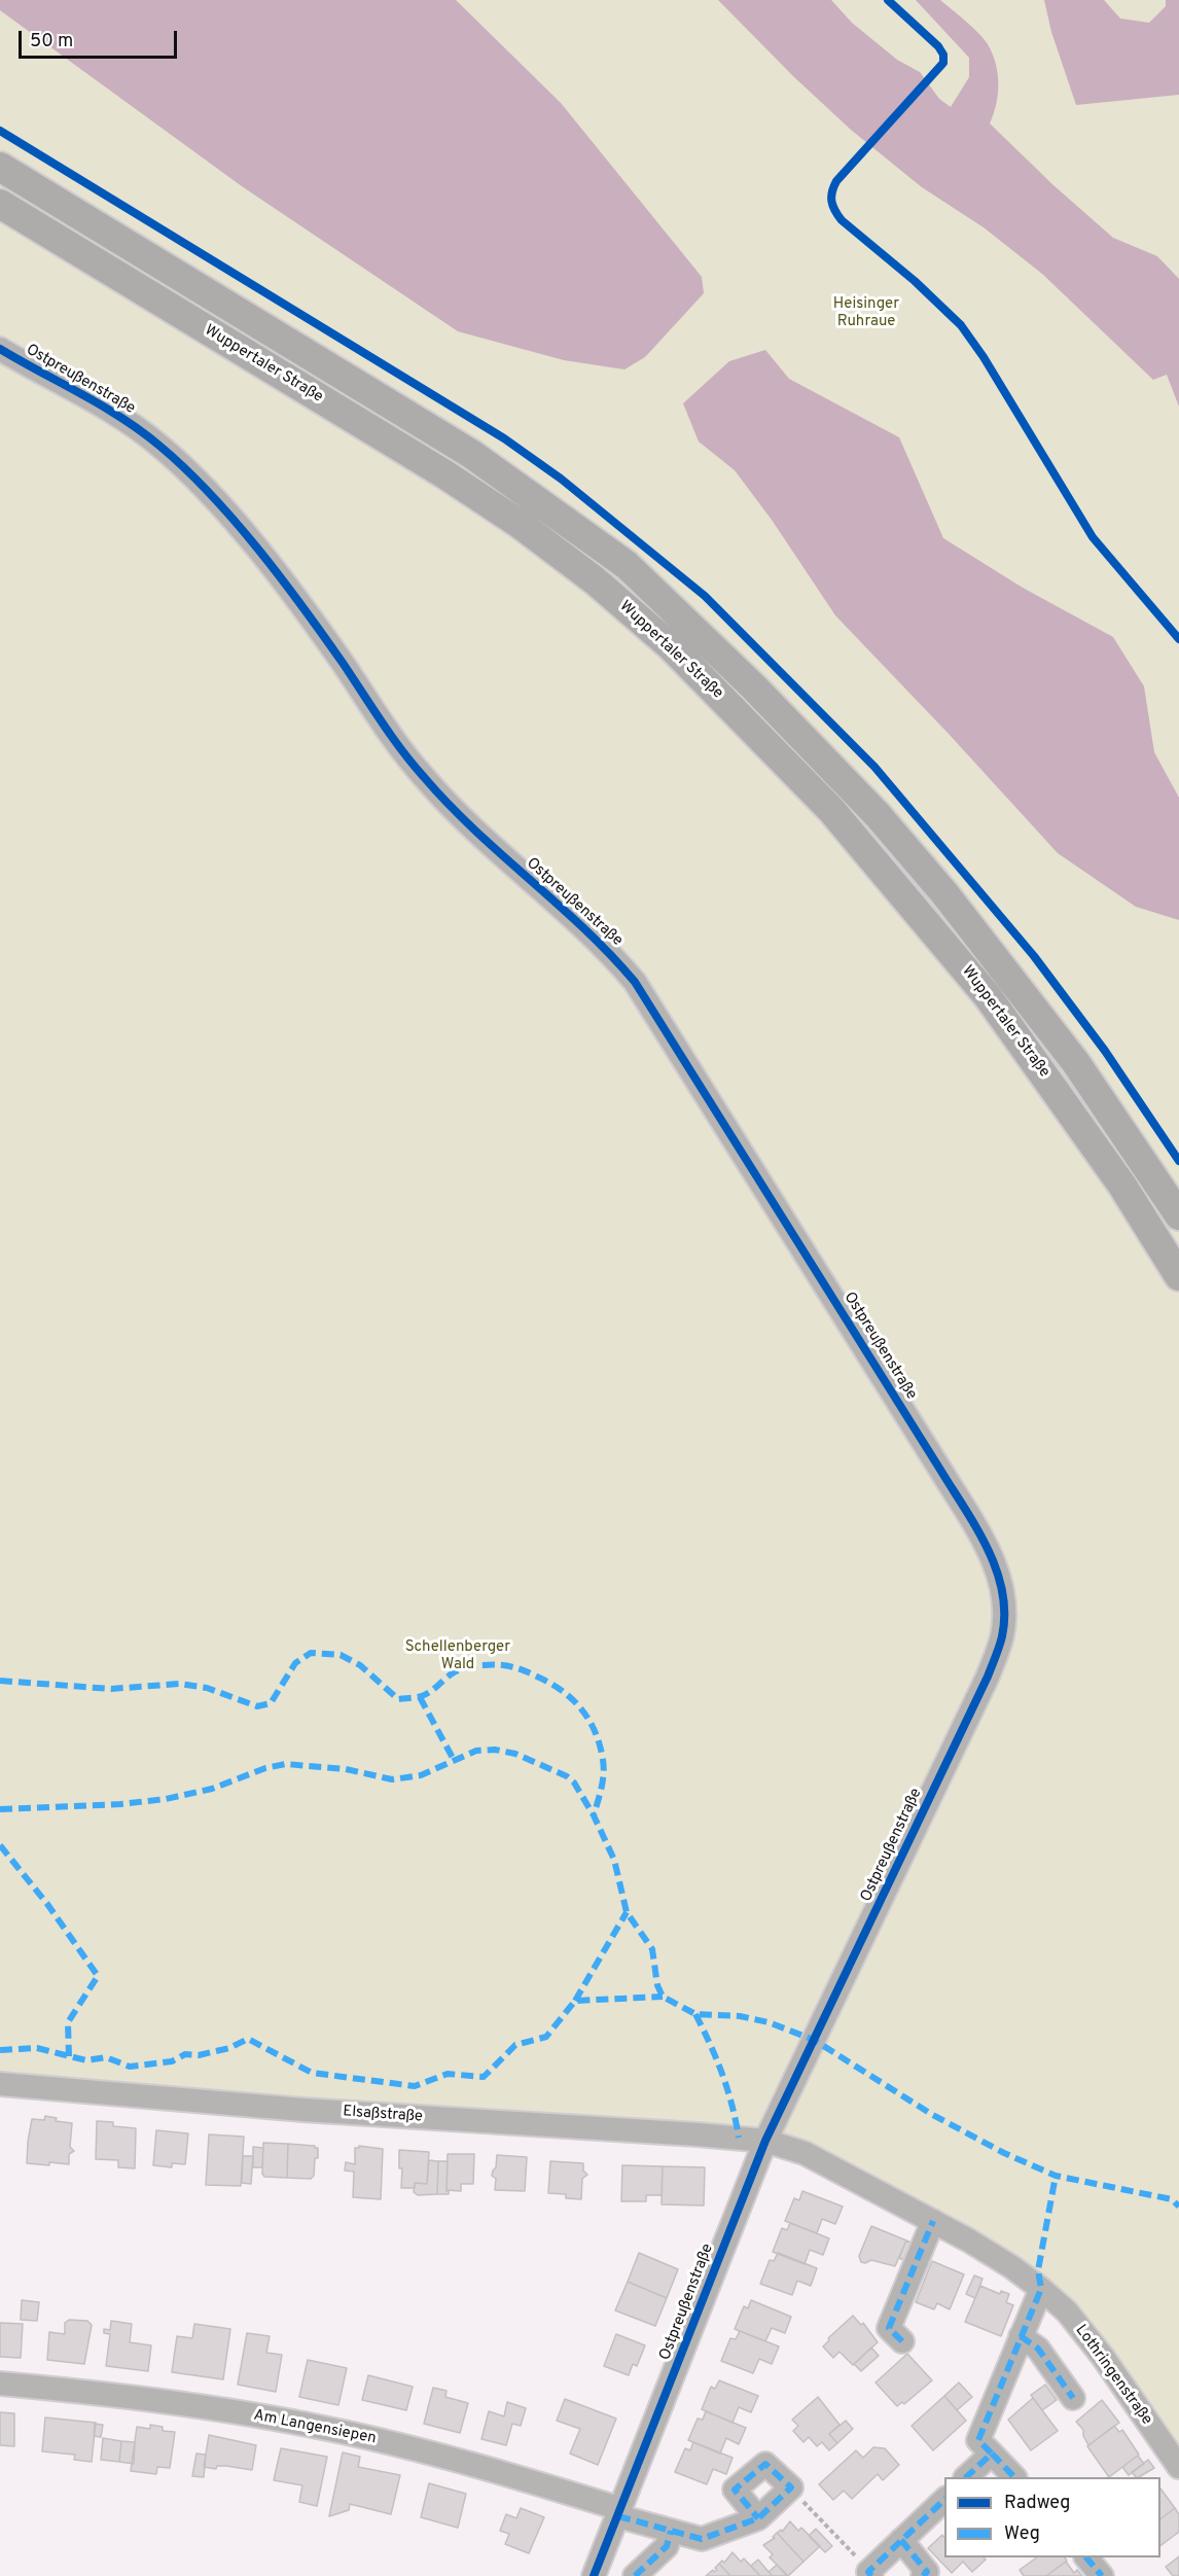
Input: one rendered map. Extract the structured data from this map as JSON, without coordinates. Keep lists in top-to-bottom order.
{
  "streets": {
    "main road": ["Wuppertaler Straße"],
    "street": [
      "Ostpreußenstraße",
      "Elsaßstraße",
      "Lothringenstraße",
      "Am Langensiepen"
    ]
  },
  "crossings": [
    ["Ostpreußenstraße", "Elsaßstraße"],
    ["Ostpreußenstraße", "Lothringenstraße"],
    ["Ostpreußenstraße", "Am Langensiepen"],
    ["Elsaßstraße", "Lothringenstraße"]
  ],
  "parks": ["Heisinger Ruhraue", "Schellenberger Wald"],
  "legend": ["Radweg", "Weg"],
  "scale_bar": "50 m"
}
